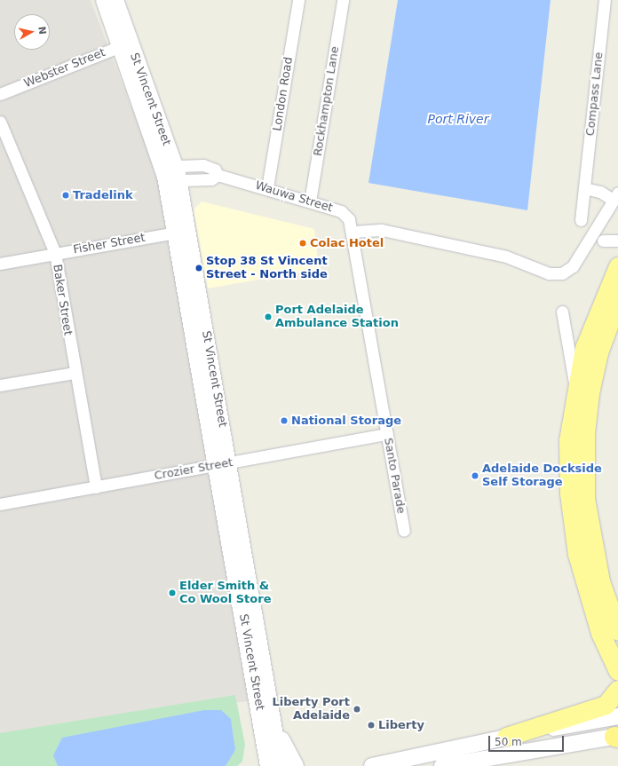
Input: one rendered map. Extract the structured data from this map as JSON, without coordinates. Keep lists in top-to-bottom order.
{
  "streets": {
    "main road": ["St Vincent Street"],
    "street": [
      "Webster Street",
      "London Road",
      "Compass Lane",
      "Rockhampton Lane",
      "Wauwa Street",
      "Fisher Street",
      "Baker Street",
      "Crozier Street",
      "Santo Parade"
    ]
  },
  "crossings": [
    ["Webster Street", "St Vincent Street"],
    ["London Road", "Wauwa Street"],
    ["St Vincent Street", "Wauwa Street"],
    ["St Vincent Street", "Fisher Street"],
    ["St Vincent Street", "Crozier Street"],
    ["Rockhampton Lane", "Wauwa Street"],
    ["Wauwa Street", "Santo Parade"],
    ["Fisher Street", "Baker Street"],
    ["Baker Street", "Crozier Street"],
    ["Crozier Street", "Santo Parade"]
  ],
  "water": ["Port River"],
  "places": [
    "Tradelink",
    "Colac Hotel",
    "Stop 38 St Vincent Street - North side",
    "Port Adelaide Ambulance Station",
    "National Storage",
    "Adelaide Dockside Self Storage",
    "Elder Smith & Co Wool Store",
    "Liberty Port Adelaide",
    "Liberty"
  ],
  "scale_bar": "50 m",
  "north": "right"
}
